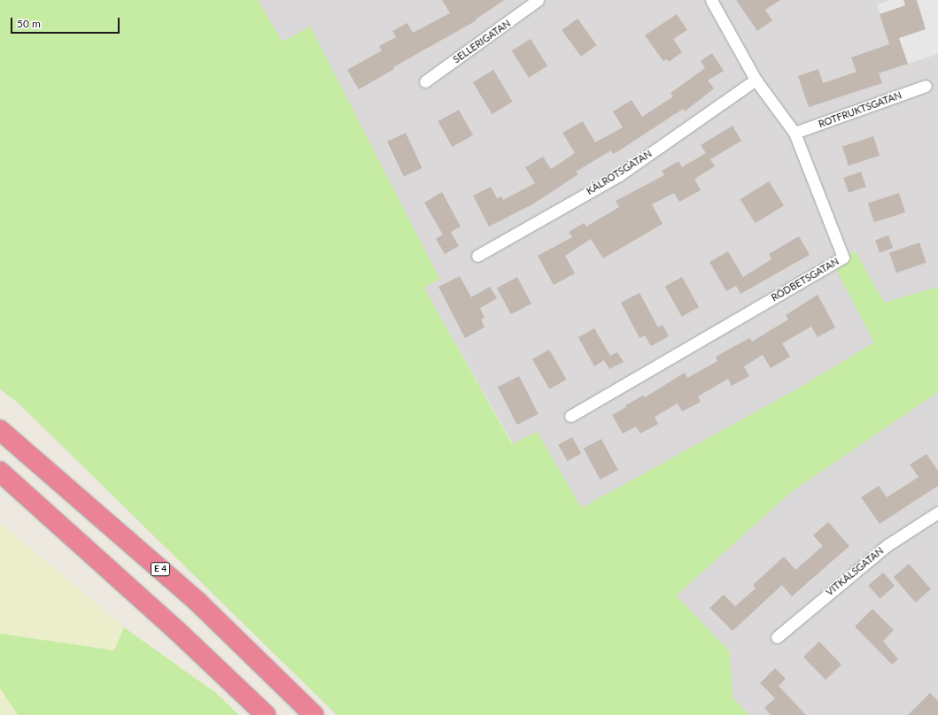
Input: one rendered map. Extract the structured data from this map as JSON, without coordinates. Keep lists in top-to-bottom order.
{
  "streets": {
    "highway": ["E 4"],
    "street": [
      "SELLERIGATAN",
      "ROTFRUKTSGATAN",
      "KÅLROTSGATAN",
      "RÖDBETSGATAN",
      "VITKÅLSGATAN"
    ]
  },
  "crossings": [
    ["ROTFRUKTSGATAN", "RÖDBETSGATAN"],
    ["KÅLROTSGATAN", "RÖDBETSGATAN"]
  ],
  "scale_bar": "50 m"
}
